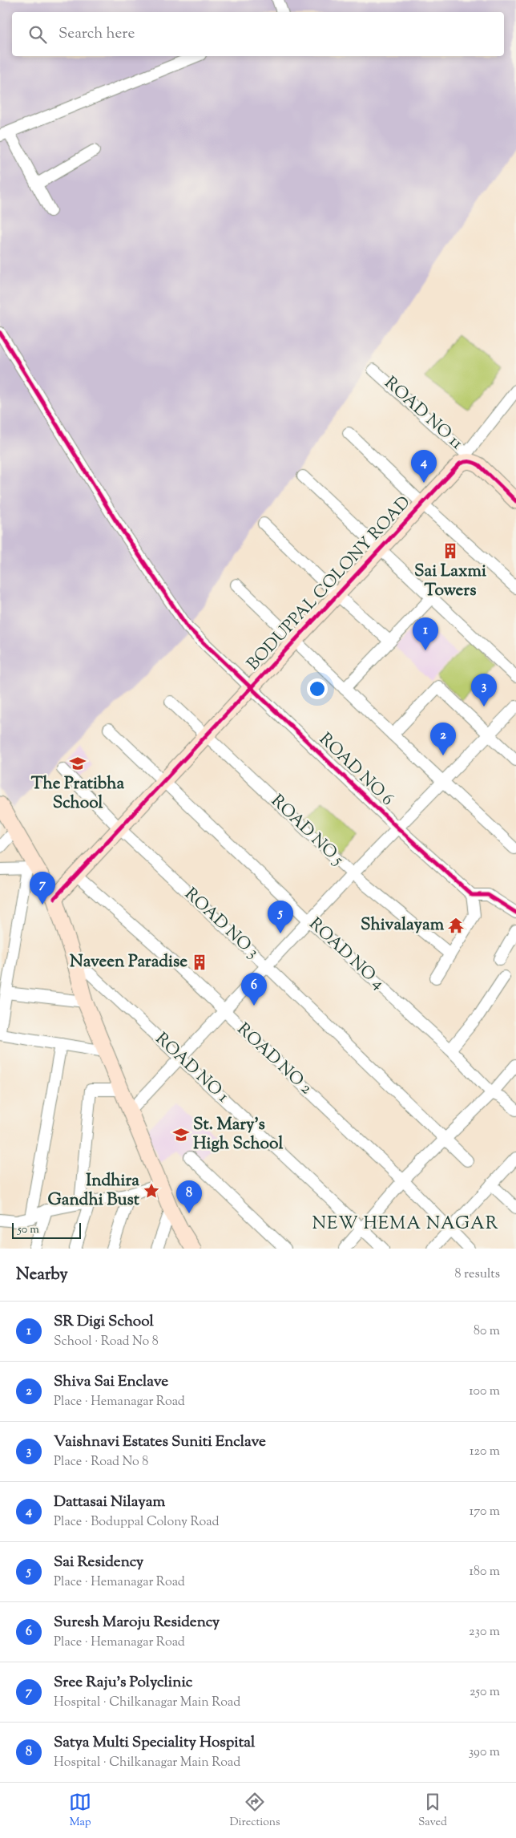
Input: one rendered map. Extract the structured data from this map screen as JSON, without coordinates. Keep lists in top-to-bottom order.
{
  "streets": {
    "street": [
      "ROAD NO 11",
      "BODUPPAL COLONY ROAD",
      "ROAD NO 6",
      "ROAD NO 5",
      "ROAD NO 3",
      "ROAD NO 4",
      "ROAD NO 2",
      "ROAD NO 1"
    ]
  },
  "crossings": [
    ["ROAD NO 11", "BODUPPAL COLONY ROAD"],
    ["BODUPPAL COLONY ROAD", "ROAD NO 6"],
    ["BODUPPAL COLONY ROAD", "ROAD NO 5"],
    ["BODUPPAL COLONY ROAD", "ROAD NO 3"],
    ["BODUPPAL COLONY ROAD", "ROAD NO 4"],
    ["BODUPPAL COLONY ROAD", "ROAD NO 2"]
  ],
  "districts": ["NEW HEMA NAGAR"],
  "places": {
    "building": ["Sai Laxmi Towers", "Naveen Paradise"],
    "school or university": ["The Pratibha School", "St. Mary's High School"],
    "temple": ["Shivalayam"],
    "place": ["Indhira Gandhi Bust"]
  },
  "scale_bar": "50 m",
  "page": {
    "search": "Search here",
    "pins": [
      "4",
      "1",
      "3",
      "2",
      "7",
      "5",
      "6",
      "8"
    ],
    "scale": "50 m",
    "heading": ["Nearby", "8 results"],
    "list": [
      {
        "mark": "1",
        "name": "SR Digi School",
        "note": "School · Road No 8",
        "value": "80 m"
      },
      {
        "mark": "2",
        "name": "Shiva Sai Enclave",
        "note": "Place · Hemanagar Road",
        "value": "100 m"
      },
      {
        "mark": "3",
        "name": "Vaishnavi Estates Suniti Enclave",
        "note": "Place · Road No 8",
        "value": "120 m"
      },
      {
        "mark": "4",
        "name": "Dattasai Nilayam",
        "note": "Place · Boduppal Colony Road",
        "value": "170 m"
      },
      {
        "mark": "5",
        "name": "Sai Residency",
        "note": "Place · Hemanagar Road",
        "value": "180 m"
      },
      {
        "mark": "6",
        "name": "Suresh Maroju Residency",
        "note": "Place · Hemanagar Road",
        "value": "230 m"
      },
      {
        "mark": "7",
        "name": "Sree Raju's Polyclinic",
        "note": "Hospital · Chilkanagar Main Road",
        "value": "250 m"
      },
      {
        "mark": "8",
        "name": "Satya Multi Speciality Hospital",
        "note": "Hospital · Chilkanagar Main Road",
        "value": "390 m"
      }
    ],
    "nav": ["Map", "Directions", "Saved"]
  }
}
